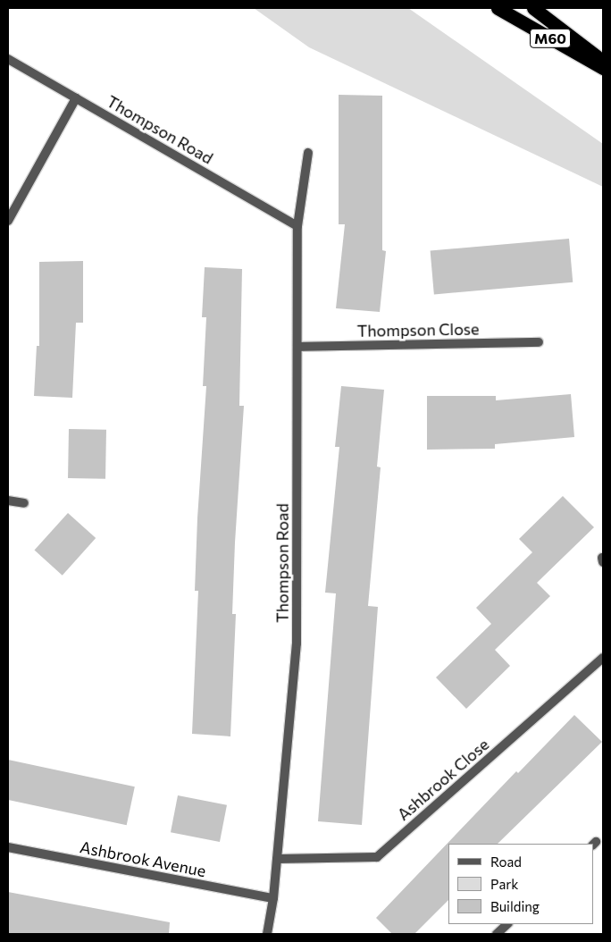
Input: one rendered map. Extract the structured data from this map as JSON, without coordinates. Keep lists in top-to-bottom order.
{
  "streets": {
    "highway": ["M60"],
    "street": [
      "Thompson Road",
      "Thompson Close",
      "Ashbrook Close",
      "Ashbrook Avenue"
    ]
  },
  "crossings": [
    ["Thompson Road", "Thompson Close"],
    ["Thompson Road", "Ashbrook Close"],
    ["Thompson Road", "Ashbrook Avenue"]
  ],
  "legend": ["Road", "Park", "Building"]
}
